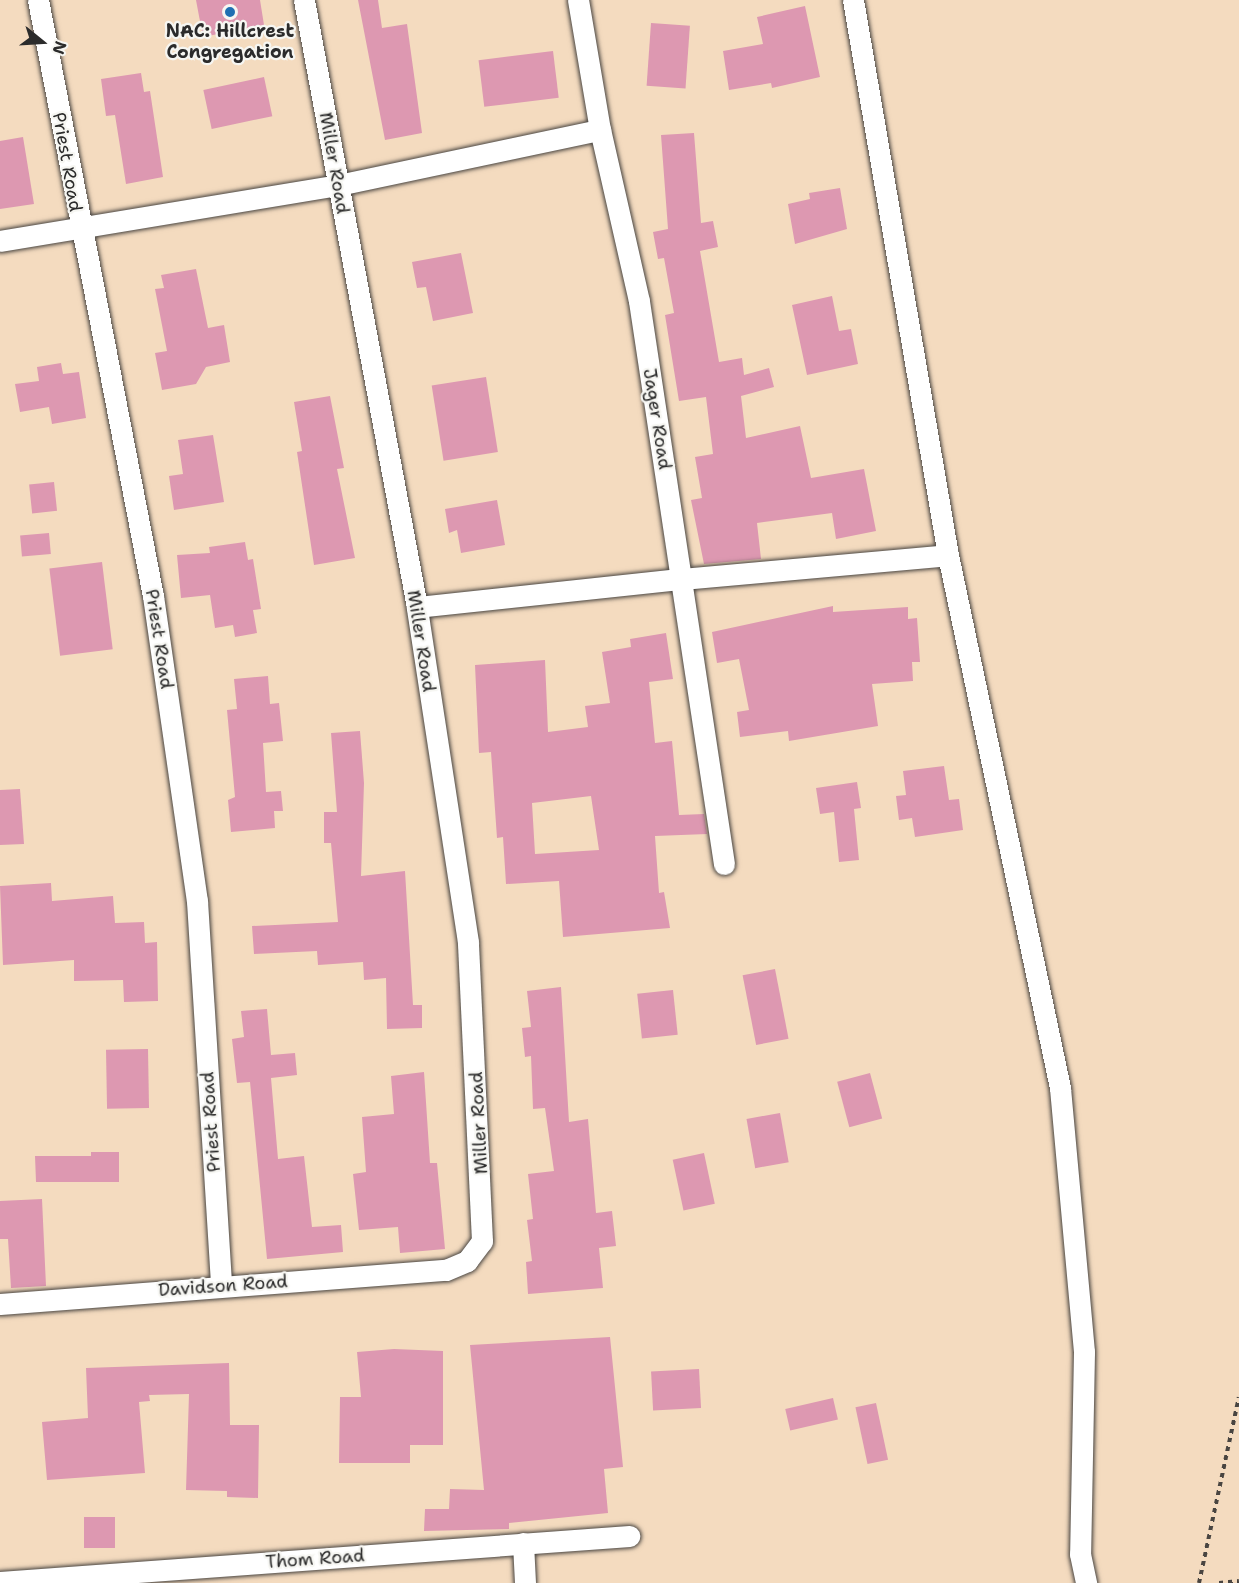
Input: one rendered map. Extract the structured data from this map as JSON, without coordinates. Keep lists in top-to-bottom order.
{
  "streets": {
    "street": [
      "Priest Road",
      "Miller Road",
      "Jager Road",
      "Davidson Road",
      "Thom Road"
    ]
  },
  "crossings": [
    ["Priest Road", "Davidson Road"],
    ["Miller Road", "Davidson Road"]
  ],
  "places": ["NAC: Hillcrest Congregation"],
  "north": "right"
}
